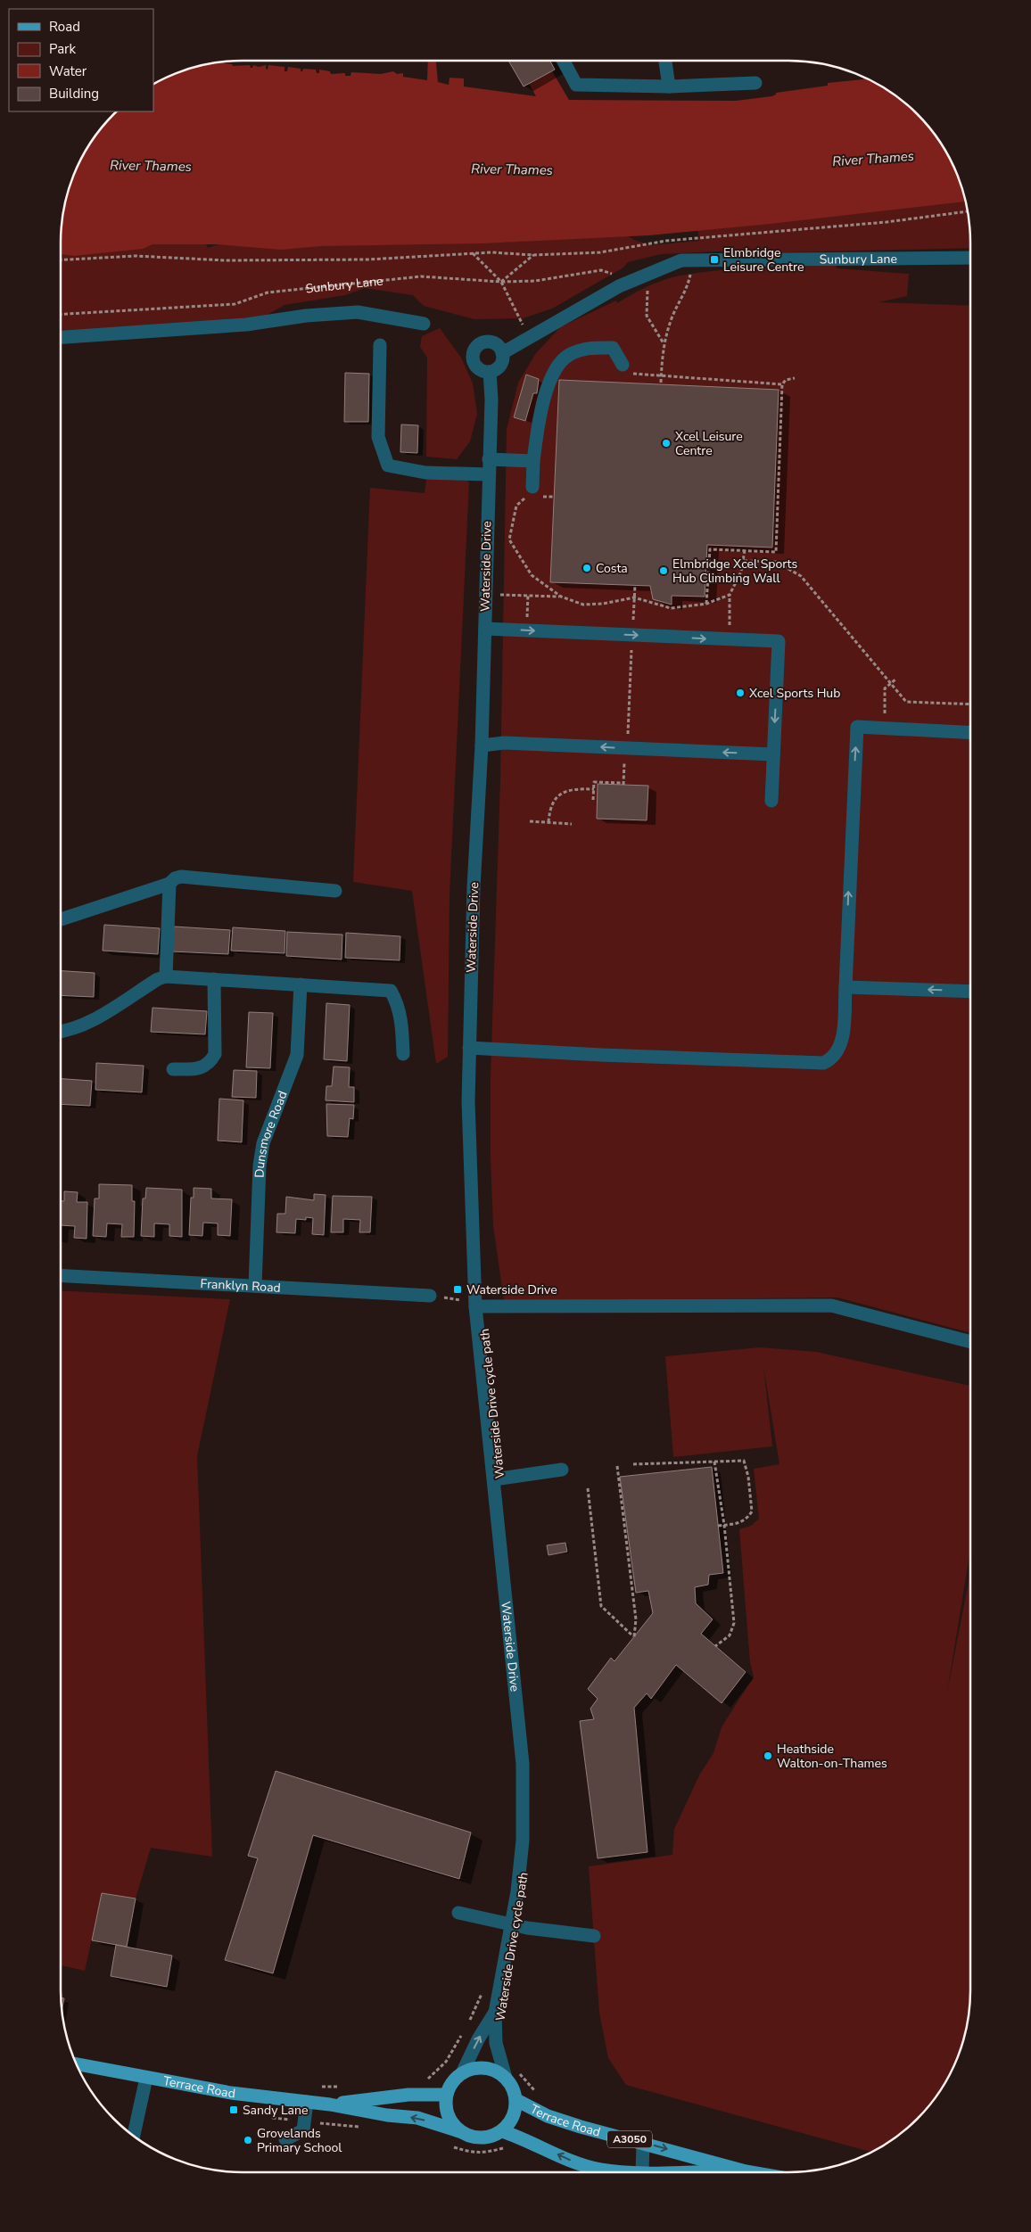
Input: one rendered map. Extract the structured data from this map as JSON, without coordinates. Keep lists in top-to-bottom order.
{
  "streets": {
    "main road": ["Terrace Road", "A3050"],
    "street": [
      "Sunbury Lane",
      "Waterside Drive",
      "Dunsmore Road",
      "Franklyn Road"
    ]
  },
  "crossings": [
    ["Sunbury Lane", "Waterside Drive"],
    ["Waterside Drive", "Terrace Road"],
    ["Dunsmore Road", "Franklyn Road"]
  ],
  "water": ["River Thames"],
  "places": {
    "transit": ["Elmbridge Leisure Centre", "Waterside Drive", "Sandy Lane"],
    "other": [
      "Xcel Leisure Centre",
      "Costa",
      "Elmbridge Xcel Sports Hub Climbing Wall",
      "Xcel Sports Hub",
      "Heathside Walton-on-Thames",
      "Grovelands Primary School"
    ]
  },
  "legend": [
    "Road",
    "Park",
    "Water",
    "Building"
  ]
}
